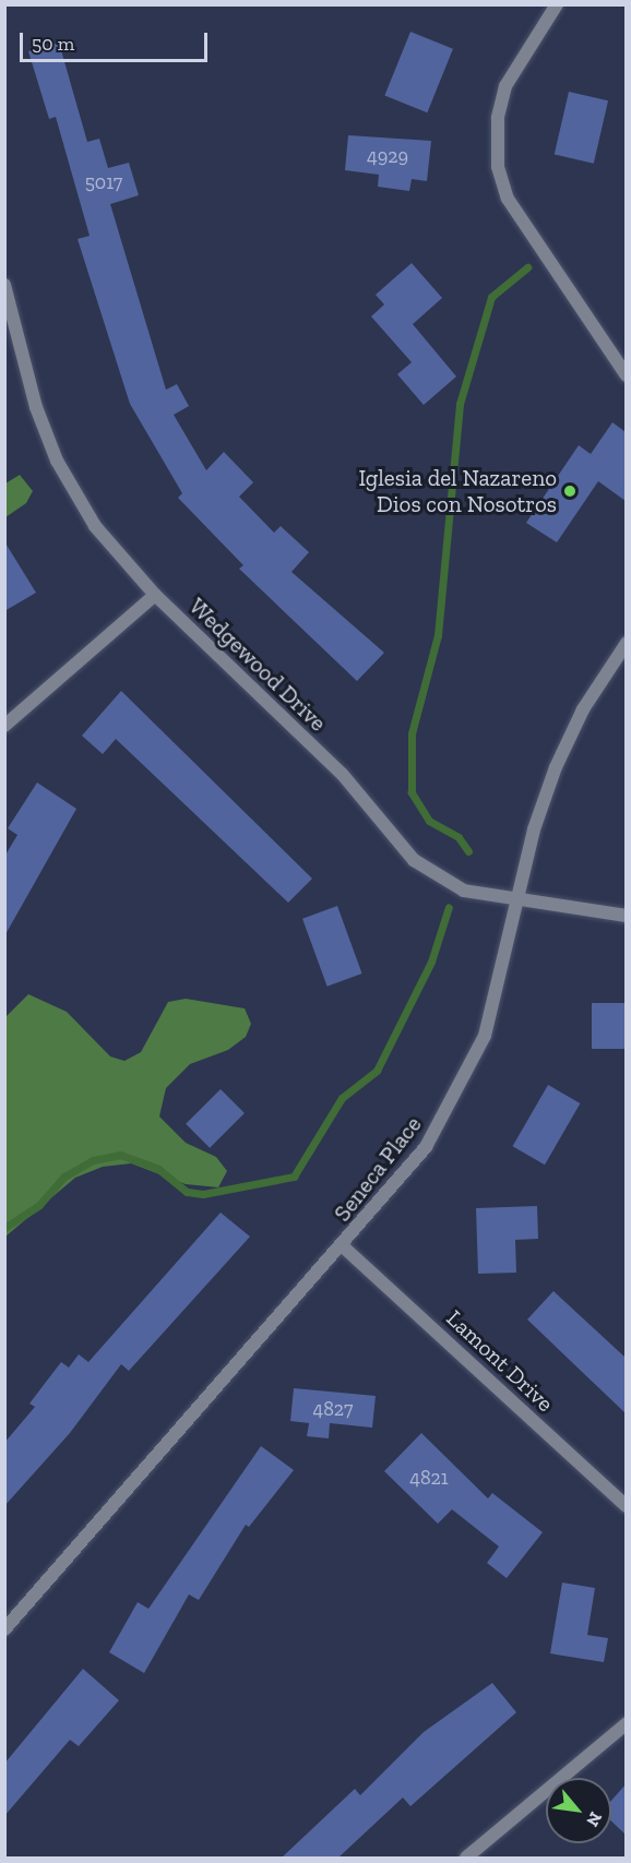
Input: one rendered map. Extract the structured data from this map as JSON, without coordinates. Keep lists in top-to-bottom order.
{
  "streets": {
    "street": ["Wedgewood Drive", "Seneca Place", "Lamont Drive"]
  },
  "crossings": [
    ["Wedgewood Drive", "Seneca Place"],
    ["Seneca Place", "Lamont Drive"]
  ],
  "places": ["Iglesia del Nazareno Dios con Nosotros"],
  "house_numbers": [
    "4929",
    "5017",
    "4827",
    "4821"
  ],
  "scale_bar": "50 m",
  "north": "bottom right"
}
